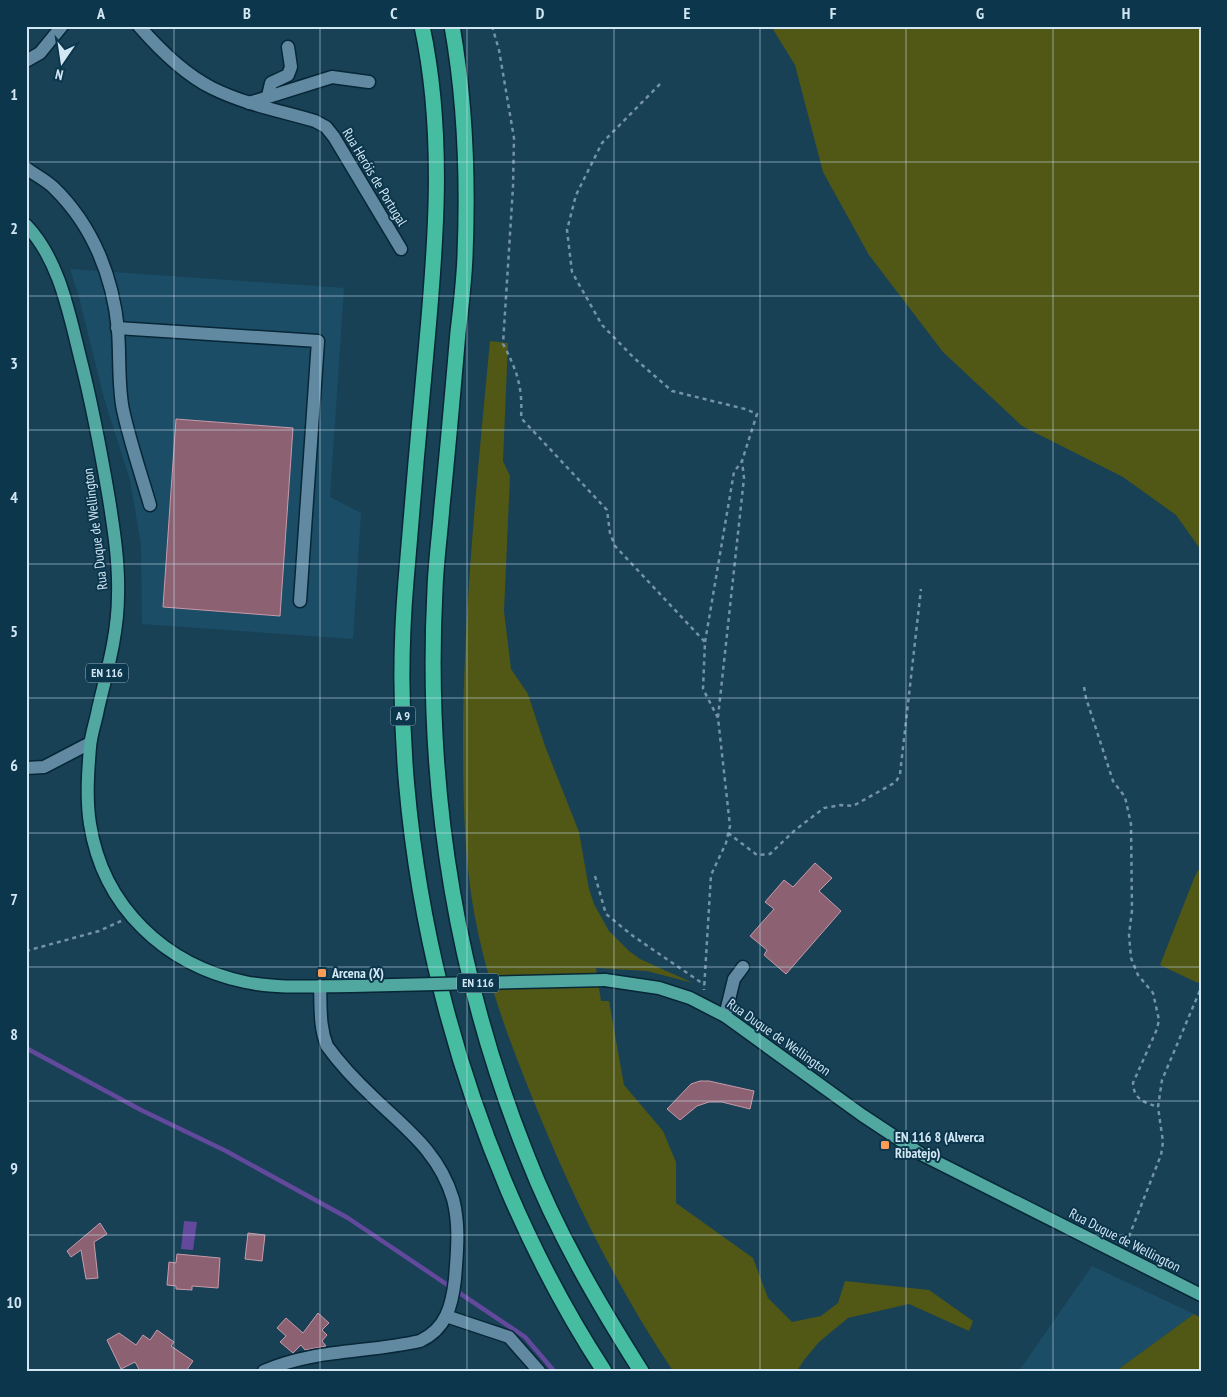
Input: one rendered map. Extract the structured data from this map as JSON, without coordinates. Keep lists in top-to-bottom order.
{
  "streets": {
    "highway": ["A 9"],
    "main road": ["Rua Duque de Wellington", "EN 116"],
    "street": ["Rua Heróis de Portugal"]
  },
  "places": {
    "transit": ["Arcena (X)", "EN 116 8 (Alverca Ribatejo)"]
  },
  "north": "bottom",
  "grid": {
    "columns": [
      "A",
      "B",
      "C",
      "D",
      "E",
      "F",
      "G",
      "H"
    ],
    "rows": [
      "1",
      "2",
      "3",
      "4",
      "5",
      "6",
      "7",
      "8",
      "9",
      "10"
    ]
  }
}
